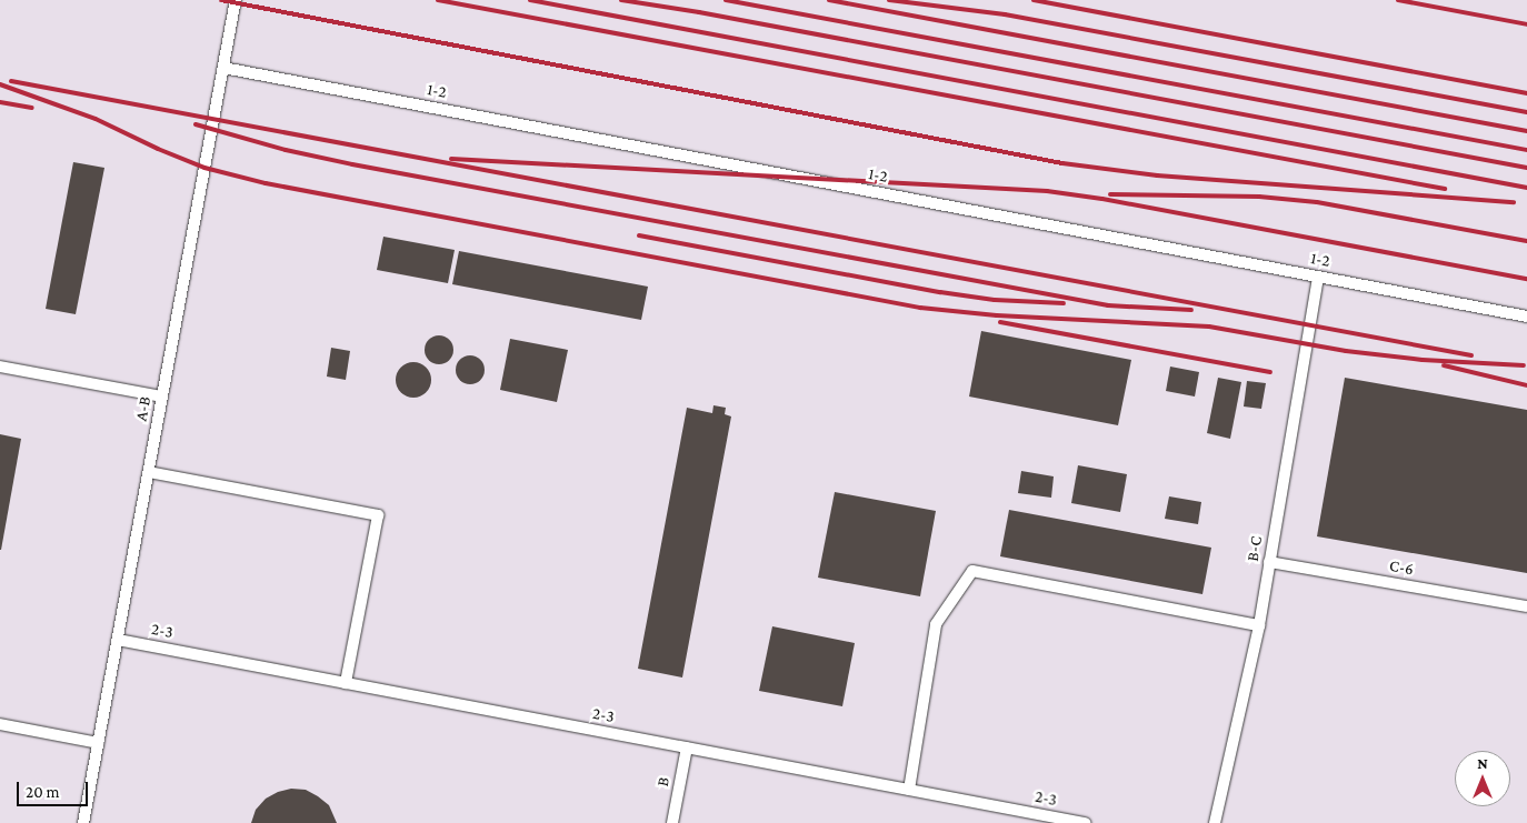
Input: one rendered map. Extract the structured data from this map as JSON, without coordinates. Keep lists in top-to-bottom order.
{
  "streets": {
    "lane": [
      "1-2",
      "A-B",
      "B-C",
      "C-6",
      "2-3",
      "B"
    ]
  },
  "crossings": [
    ["1-2", "A-B"],
    ["1-2", "B-C"],
    ["A-B", "2-3"],
    ["B-C", "C-6"],
    ["2-3", "B"]
  ],
  "scale_bar": "20 m",
  "north": "top"
}
